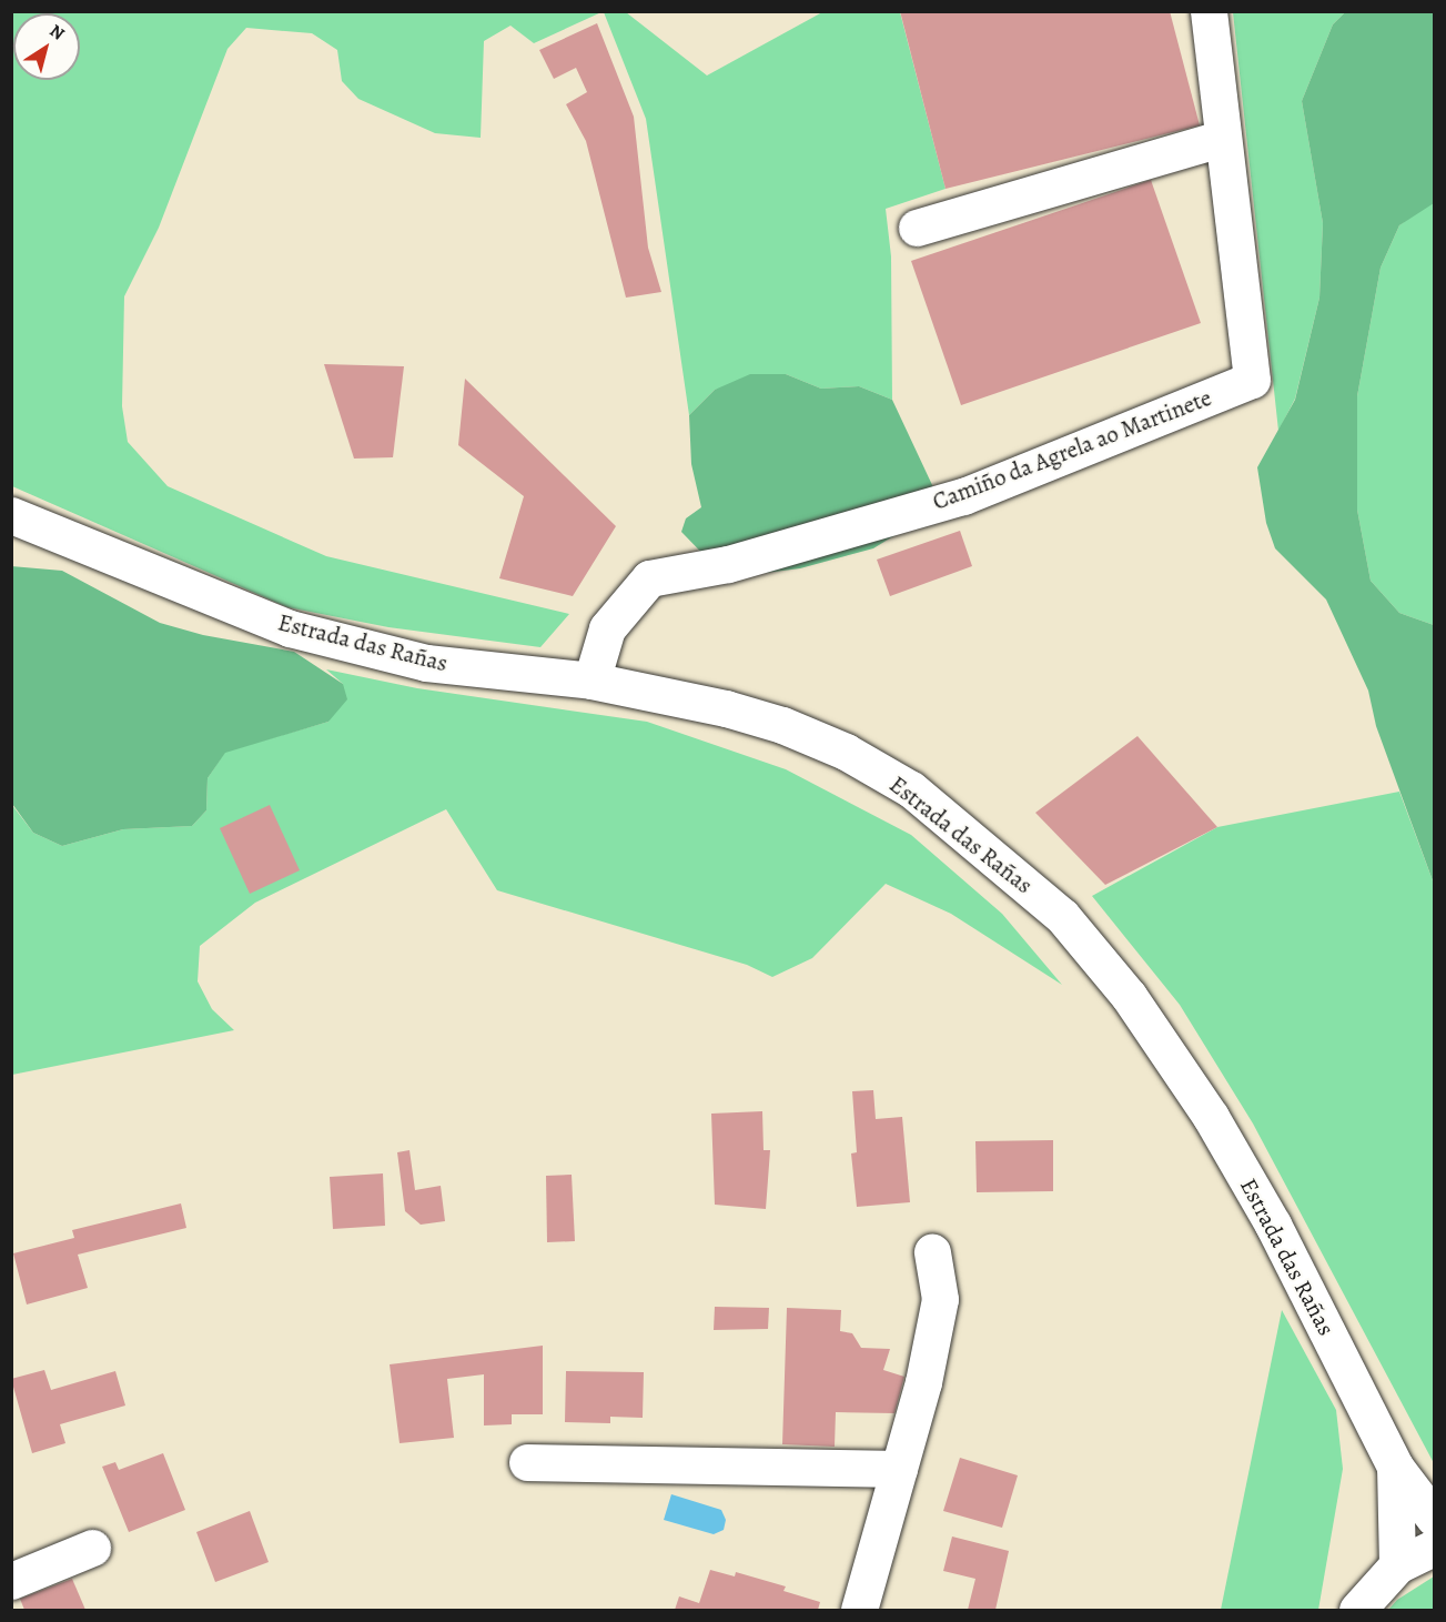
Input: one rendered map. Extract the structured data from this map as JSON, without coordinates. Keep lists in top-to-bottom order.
{
  "streets": {
    "street": ["Camiño da Agrela ao Martinete", "Estrada das Rañas"]
  },
  "crossings": [
    ["Camiño da Agrela ao Martinete", "Estrada das Rañas"]
  ],
  "north": "top right"
}
